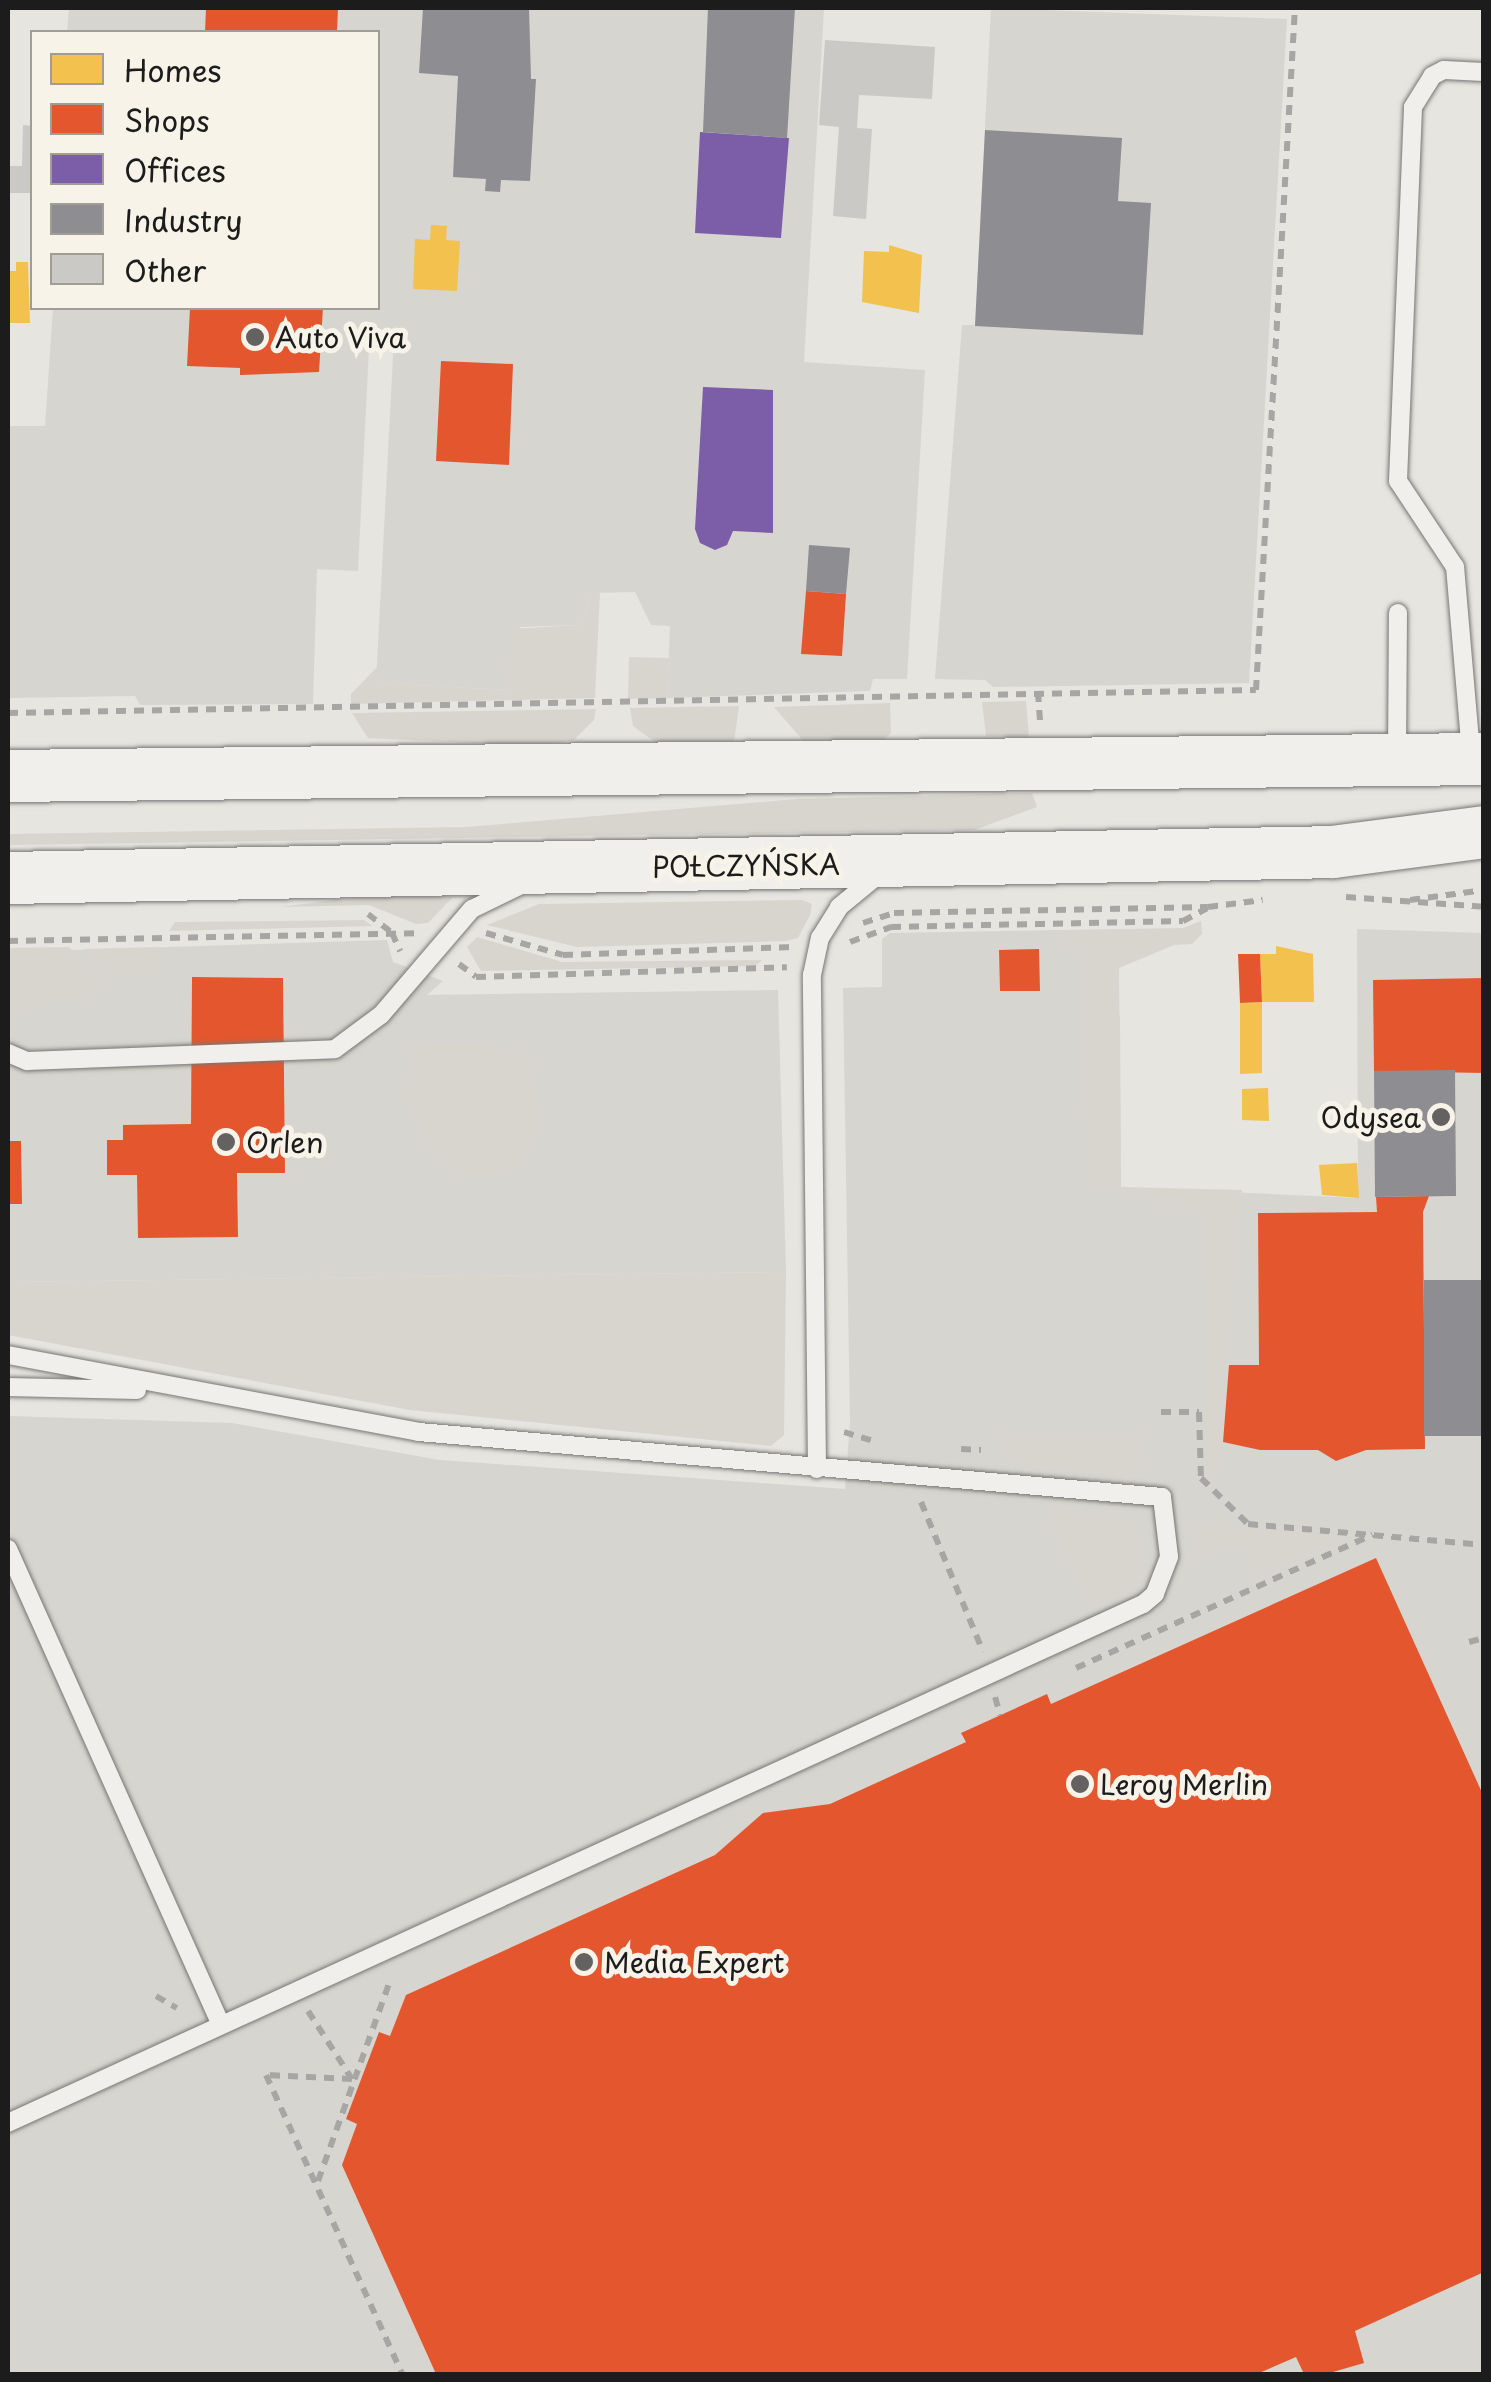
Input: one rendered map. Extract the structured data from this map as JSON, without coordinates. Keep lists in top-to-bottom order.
{
  "streets": {
    "main road": ["POŁCZYŃSKA"]
  },
  "places": [
    "Auto Viva",
    "Odysea",
    "Orlen",
    "Leroy Merlin",
    "Media Expert"
  ],
  "legend": [
    "Homes",
    "Shops",
    "Offices",
    "Industry",
    "Other"
  ]
}
